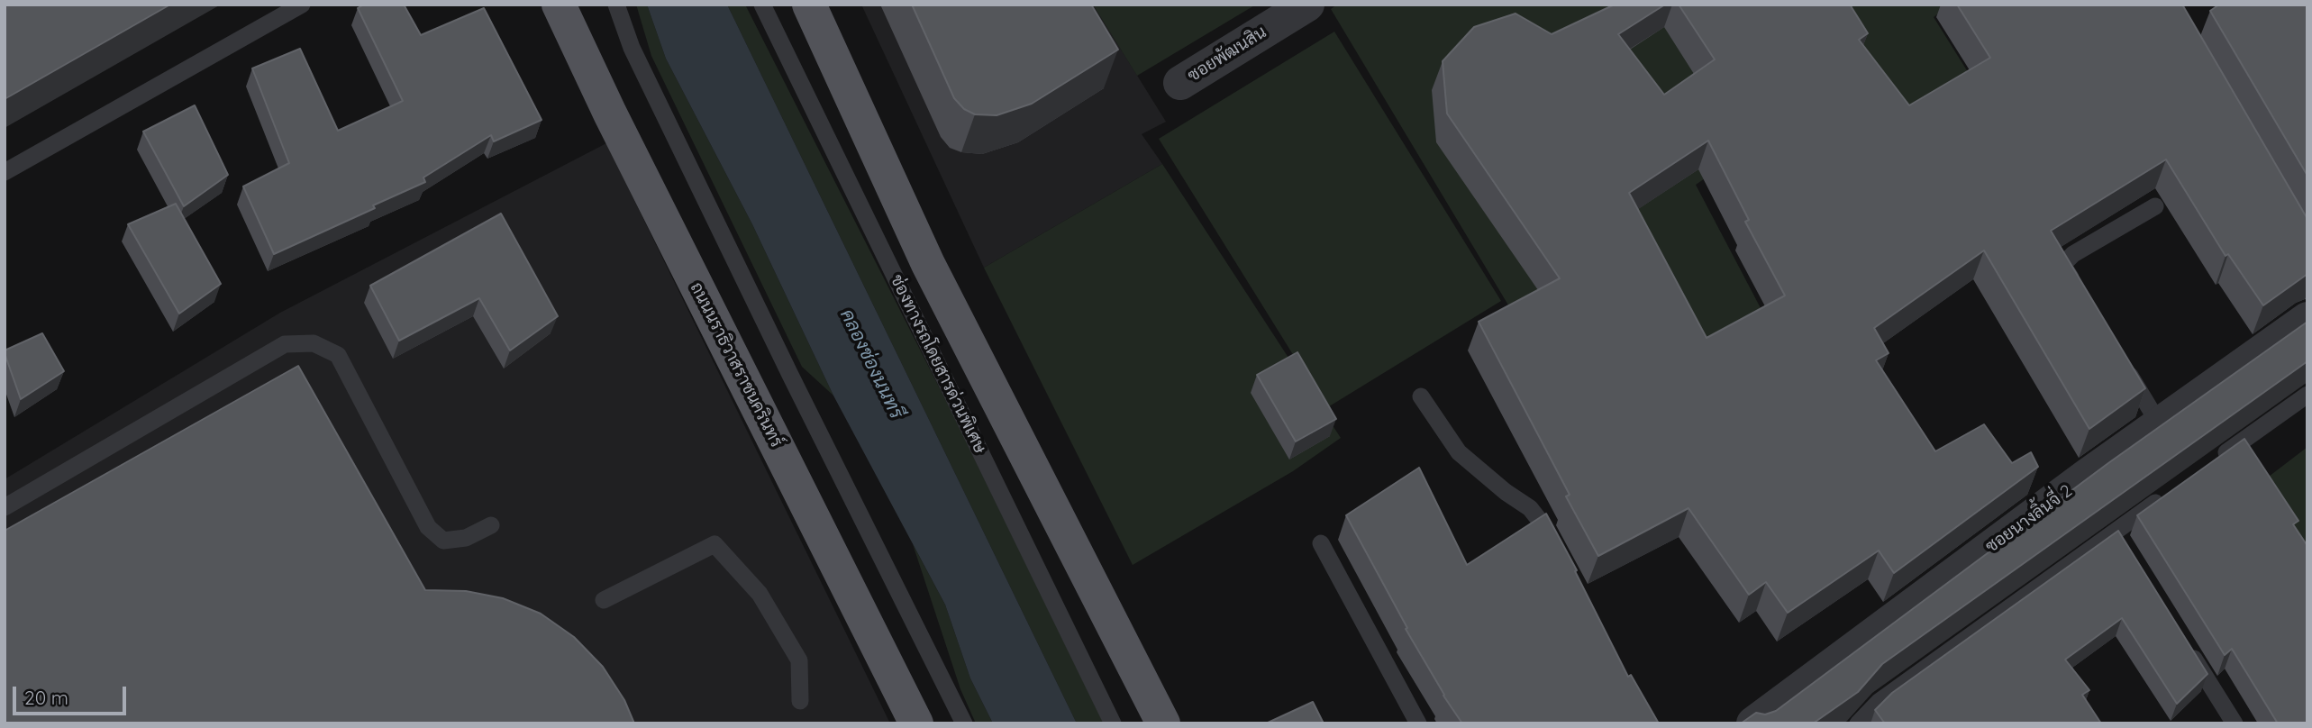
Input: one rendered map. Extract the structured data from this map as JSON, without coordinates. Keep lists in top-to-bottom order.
{
  "streets": {
    "main road": ["ถนนนราธิวาสราชนครินทร์"],
    "street": ["ซอยพัฒนสิน", "ซอยนางลิ้นจี่ 2"],
    "lane": ["ช่องทางรถโดยสารด่วนพิเศษ"]
  },
  "water": ["คลองช่องนนทรี"],
  "scale_bar": "20 m"
}
